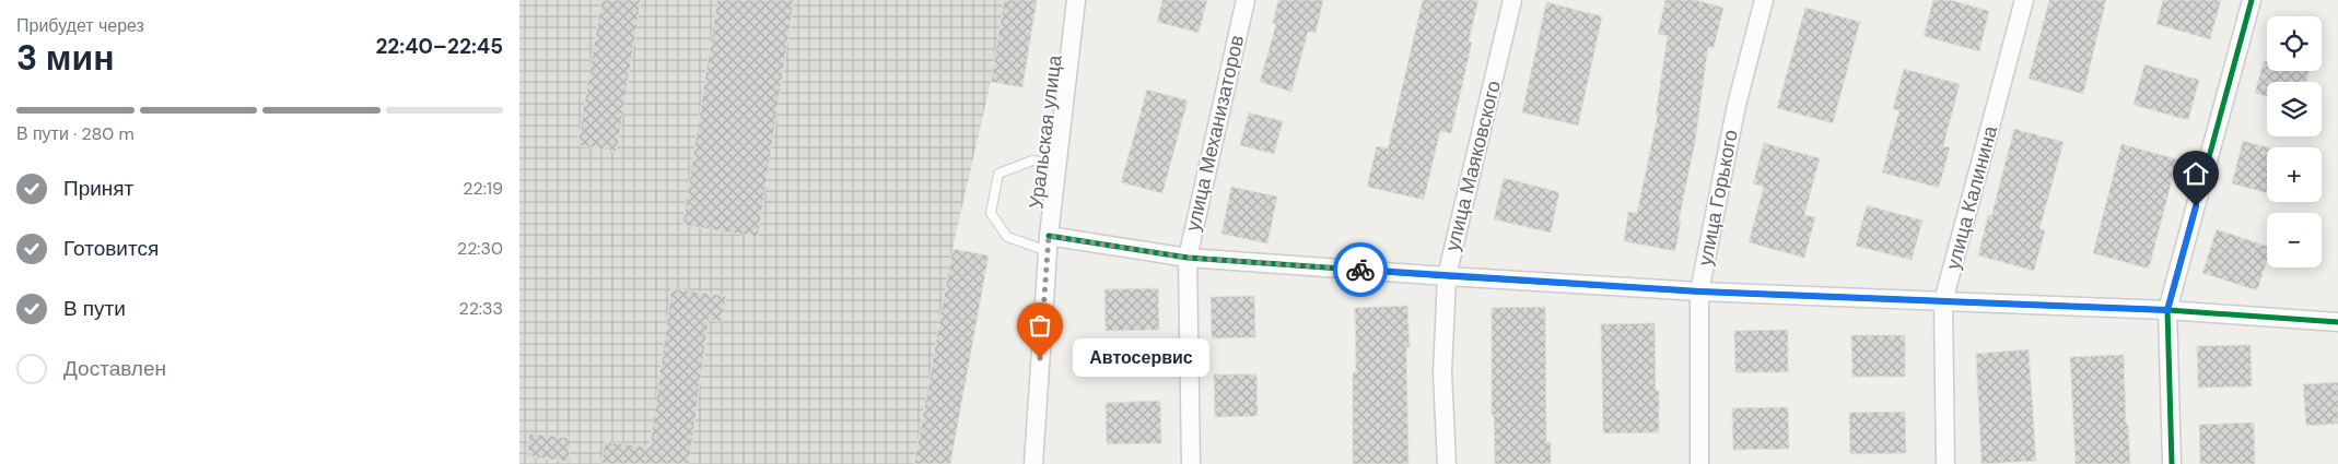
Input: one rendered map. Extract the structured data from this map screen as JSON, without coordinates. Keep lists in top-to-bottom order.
{
  "streets": {
    "street": [
      "Уральская улица",
      "улица Механизаторов",
      "улица Маяковского",
      "улица Горького",
      "улица Калинина"
    ]
  },
  "places": ["Автосервис"],
  "page": {
    "heading": ["3 мин", "Прибудет через", "22:40–22:45"],
    "map_buttons": ["+", "−"],
    "bar": "В пути · 280 m",
    "list": [
      ["Принят", "22:19"],
      ["Готовится", "22:30"],
      ["В пути", "22:33"],
      "Доставлен"
    ],
    "bubble": "Автосервис"
  }
}
